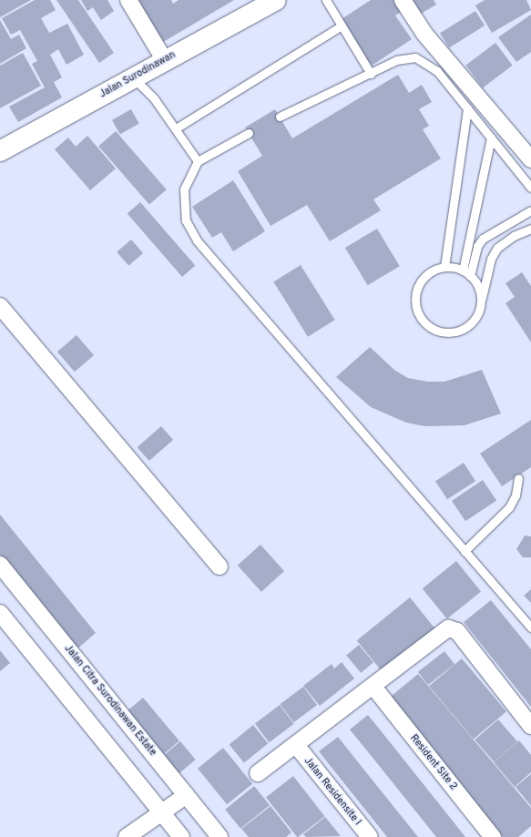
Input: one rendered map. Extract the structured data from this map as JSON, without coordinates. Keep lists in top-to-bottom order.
{
  "streets": {
    "main road": ["Jalan Surodinawan"],
    "street": ["Jalan Citra Surodinawan Estate", "Resident Site 2", "Jalan Residensite I"]
  }
}
